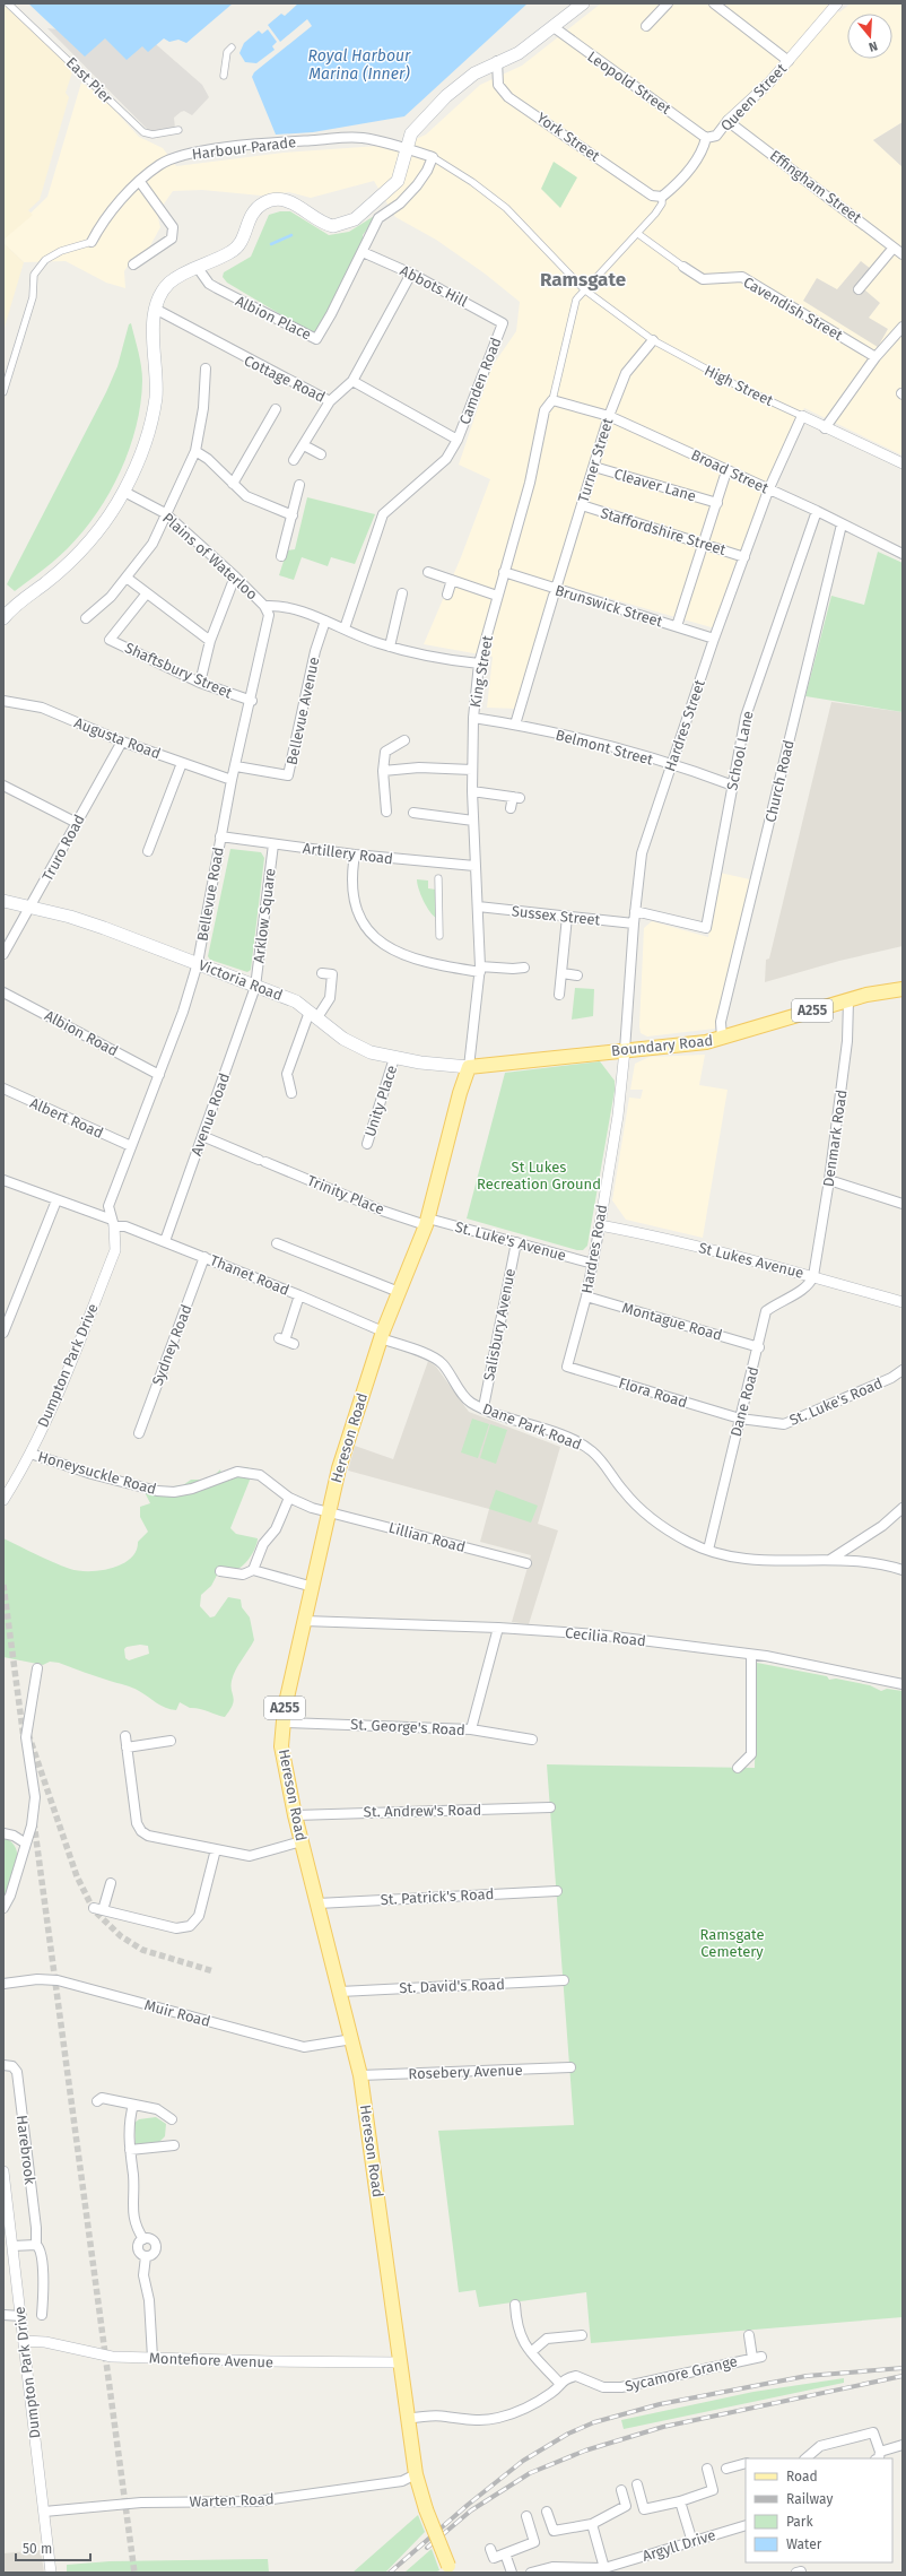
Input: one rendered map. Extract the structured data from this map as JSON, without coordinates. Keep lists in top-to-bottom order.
{
  "streets": {
    "main road": [
      "Victoria Road",
      "A255",
      "Boundary Road",
      "Hereson Road"
    ],
    "street": [
      "East Pier",
      "Leopold Street",
      "Queen Street",
      "York Street",
      "Harbour Parade",
      "Effingham Street",
      "Abbots Hill",
      "Cavendish Street",
      "Albion Place",
      "Cottage Road",
      "Camden Road",
      "High Street",
      "Turner Street",
      "Broad Street",
      "Cleaver Lane",
      "Staffordshire Street",
      "Plains of Waterloo",
      "Brunswick Street",
      "Shaftsbury Street",
      "King Street",
      "Bellevue Avenue",
      "Hardres Street",
      "Augusta Road",
      "Belmont Street",
      "School Lane",
      "Church Road",
      "Truro Road",
      "Artillery Road",
      "Bellevue Road",
      "Arklow Square",
      "Sussex Street",
      "Albion Road",
      "Unity Place",
      "Avenue Road",
      "Albert Road",
      "Denmark Road",
      "Trinity Place",
      "St. Luke's Avenue",
      "Hardres Road",
      "St Lukes Avenue",
      "Thanet Road",
      "Montague Road",
      "Salisbury Avenue",
      "Sydney Road",
      "Dumpton Park Drive",
      "Flora Road",
      "Dane Road",
      "St. Luke's Road",
      "Dane Park Road",
      "Honeysuckle Road",
      "Lillian Road",
      "Cecilia Road",
      "St. George's Road",
      "St. Andrew's Road",
      "St. Patrick's Road",
      "St. David's Road",
      "Muir Road",
      "Rosebery Avenue",
      "Harebrook",
      "Montefiore Avenue",
      "Sycamore Grange",
      "Warten Road",
      "Argyll Drive"
    ]
  },
  "crossings": [
    ["Leopold Street", "Queen Street"],
    ["Queen Street", "York Street"],
    ["Queen Street", "Effingham Street"],
    ["Queen Street", "Cavendish Street"],
    ["Queen Street", "High Street"],
    ["Queen Street", "King Street"],
    ["Harbour Parade", "High Street"],
    ["Abbots Hill", "Albion Place"],
    ["Abbots Hill", "Cottage Road"],
    ["Abbots Hill", "Camden Road"],
    ["Camden Road", "Plains of Waterloo"],
    ["High Street", "Turner Street"],
    ["High Street", "King Street"],
    ["High Street", "Hardres Street"],
    ["Turner Street", "Broad Street"],
    ["Turner Street", "Cleaver Lane"],
    ["Turner Street", "Staffordshire Street"],
    ["Turner Street", "Brunswick Street"],
    ["Turner Street", "Belmont Street"],
    ["Broad Street", "King Street"],
    ["Broad Street", "Hardres Street"],
    ["Broad Street", "School Lane"],
    ["Broad Street", "Church Road"],
    ["Staffordshire Street", "Hardres Street"],
    ["Plains of Waterloo", "King Street"],
    ["Plains of Waterloo", "Bellevue Avenue"],
    ["Plains of Waterloo", "Bellevue Road"],
    ["Brunswick Street", "King Street"],
    ["Brunswick Street", "Hardres Street"],
    ["Shaftsbury Street", "Bellevue Road"],
    ["King Street", "Belmont Street"],
    ["King Street", "Artillery Road"],
    ["King Street", "Sussex Street"],
    ["King Street", "Victoria Road"],
    ["King Street", "Boundary Road"],
    ["King Street", "Hereson Road"],
    ["Bellevue Avenue", "Bellevue Road"],
    ["Hardres Street", "Belmont Street"],
    ["Hardres Street", "School Lane"],
    ["Hardres Street", "Sussex Street"],
    ["Hardres Street", "Boundary Road"],
    ["Hardres Street", "Hardres Road"],
    ["Augusta Road", "Truro Road"],
    ["Augusta Road", "Bellevue Road"],
    ["Belmont Street", "School Lane"],
    ["Church Road", "Boundary Road"],
    ["Truro Road", "Victoria Road"],
    ["Artillery Road", "Bellevue Road"],
    ["Artillery Road", "Arklow Square"],
    ["Bellevue Road", "Victoria Road"],
    ["Bellevue Road", "Albion Road"],
    ["Bellevue Road", "Albert Road"],
    ["Bellevue Road", "Thanet Road"],
    ["Bellevue Road", "Dumpton Park Drive"],
    ["Arklow Square", "Victoria Road"],
    ["Arklow Square", "Avenue Road"],
    ["Victoria Road", "Boundary Road"],
    ["Victoria Road", "Unity Place"],
    ["Victoria Road", "Avenue Road"],
    ["Victoria Road", "Hereson Road"],
    ["Boundary Road", "Denmark Road"],
    ["Boundary Road", "Hardres Road"],
    ["Boundary Road", "Hereson Road"],
    ["Avenue Road", "Trinity Place"],
    ["Avenue Road", "Thanet Road"],
    ["Denmark Road", "St Lukes Avenue"],
    ["Denmark Road", "Dane Road"],
    ["Trinity Place", "St. Luke's Avenue"],
    ["Trinity Place", "Hereson Road"],
    ["St. Luke's Avenue", "Hardres Road"],
    ["St. Luke's Avenue", "Salisbury Avenue"],
    ["St. Luke's Avenue", "Hereson Road"],
    ["Hardres Road", "St Lukes Avenue"],
    ["Hardres Road", "Montague Road"],
    ["Hardres Road", "Flora Road"],
    ["St Lukes Avenue", "Dane Road"],
    ["Thanet Road", "Sydney Road"],
    ["Thanet Road", "Dumpton Park Drive"],
    ["Thanet Road", "Dane Park Road"],
    ["Thanet Road", "Hereson Road"],
    ["Montague Road", "Dane Road"],
    ["Salisbury Avenue", "Dane Park Road"],
    ["Dumpton Park Drive", "Honeysuckle Road"],
    ["Dumpton Park Drive", "Montefiore Avenue"],
    ["Dumpton Park Drive", "Warten Road"],
    ["Flora Road", "Dane Road"],
    ["Flora Road", "St. Luke's Road"],
    ["Dane Road", "St. Luke's Road"],
    ["Dane Road", "Dane Park Road"],
    ["Dane Park Road", "Hereson Road"],
    ["Hereson Road", "Honeysuckle Road"],
    ["Hereson Road", "Lillian Road"],
    ["Hereson Road", "Cecilia Road"],
    ["Hereson Road", "St. George's Road"],
    ["Hereson Road", "St. Andrew's Road"],
    ["Hereson Road", "St. Patrick's Road"],
    ["Hereson Road", "St. David's Road"],
    ["Hereson Road", "Muir Road"],
    ["Hereson Road", "Rosebery Avenue"],
    ["Hereson Road", "Montefiore Avenue"],
    ["Hereson Road", "Warten Road"],
    ["Honeysuckle Road", "Lillian Road"]
  ],
  "districts": ["Ramsgate"],
  "water": ["Royal Harbour Marina (Inner)"],
  "parks": ["St Lukes Recreation Ground", "Ramsgate Cemetery"],
  "legend": [
    "Road",
    "Railway",
    "Park",
    "Water"
  ],
  "scale_bar": "50 m",
  "north": "bottom"
}
